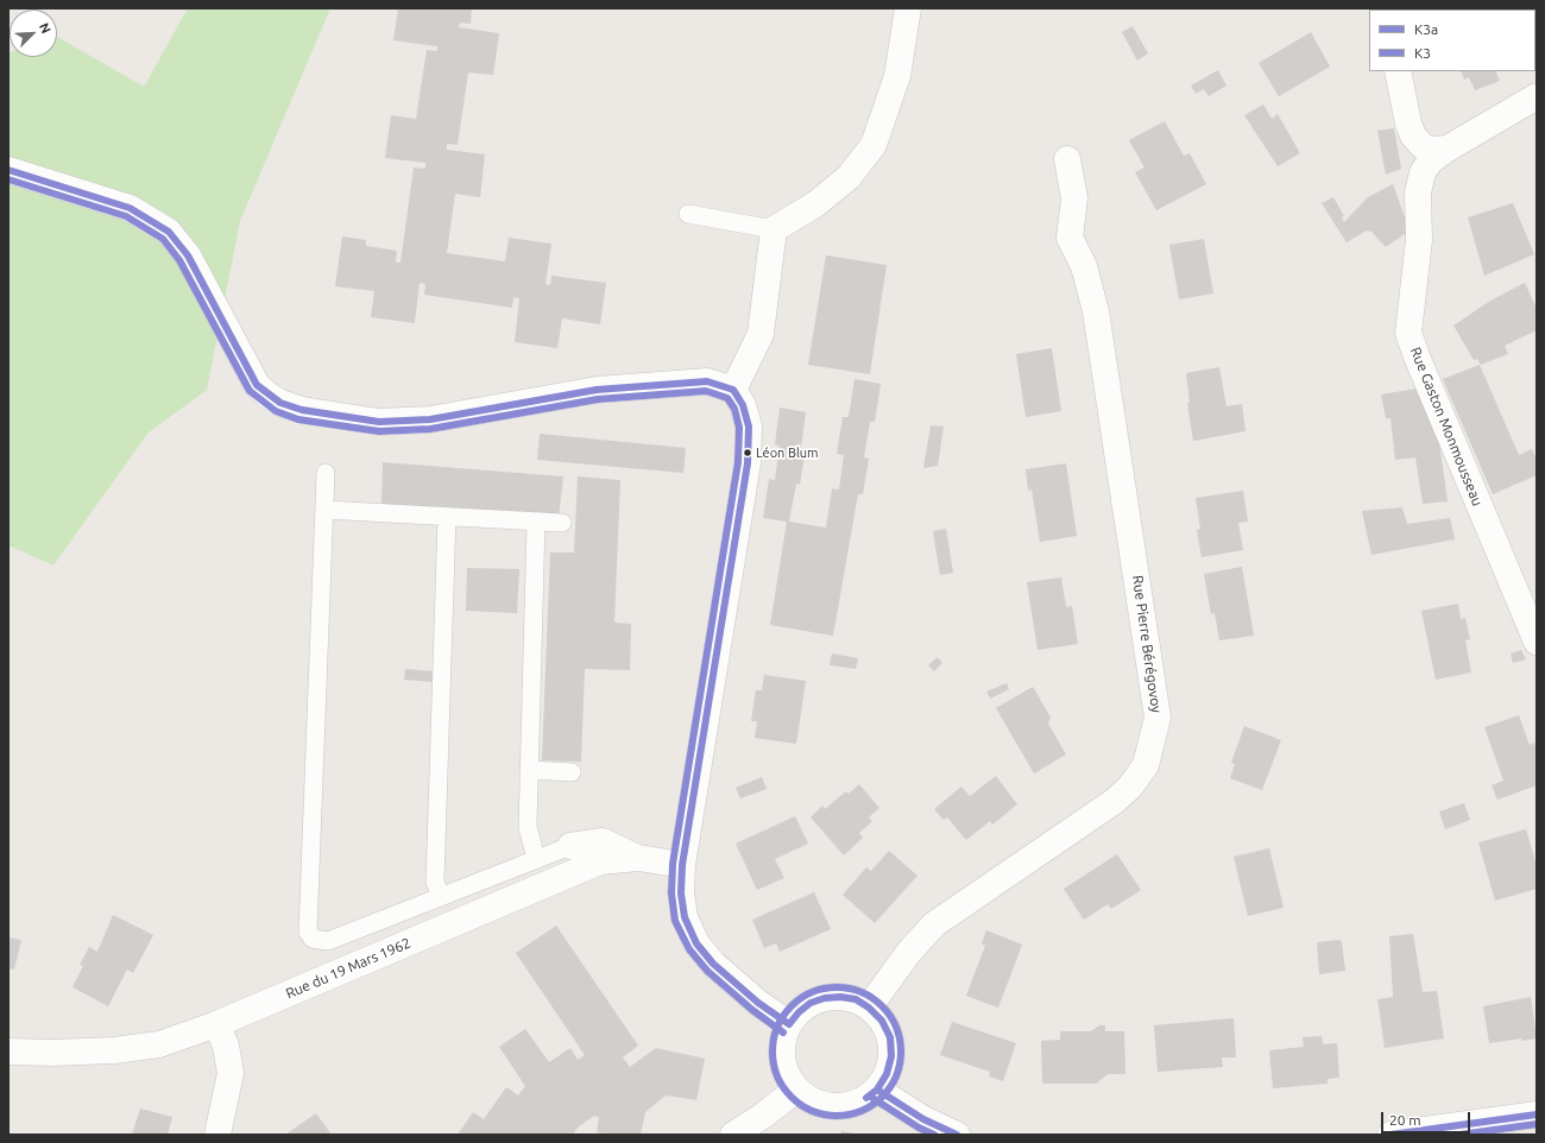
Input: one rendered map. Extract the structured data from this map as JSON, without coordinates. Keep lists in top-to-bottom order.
{
  "streets": {
    "street": ["Rue Gaston Monmousseau", "Rue Pierre Bérégovoy", "Rue du 19 Mars 1962"]
  },
  "places": ["Léon Blum"],
  "lines": ["transit line K3a", "transit line K3"],
  "legend": ["K3a", "K3"],
  "scale_bar": "20 m",
  "north": "top right"
}
